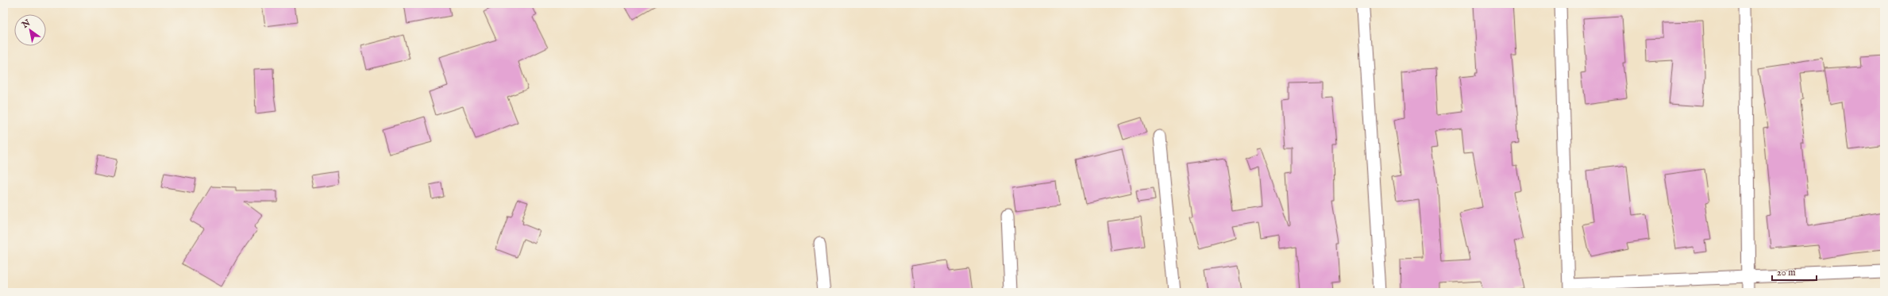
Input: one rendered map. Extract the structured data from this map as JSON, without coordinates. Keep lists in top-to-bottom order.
{
  "scale_bar": "20 m",
  "north": "top left"
}
